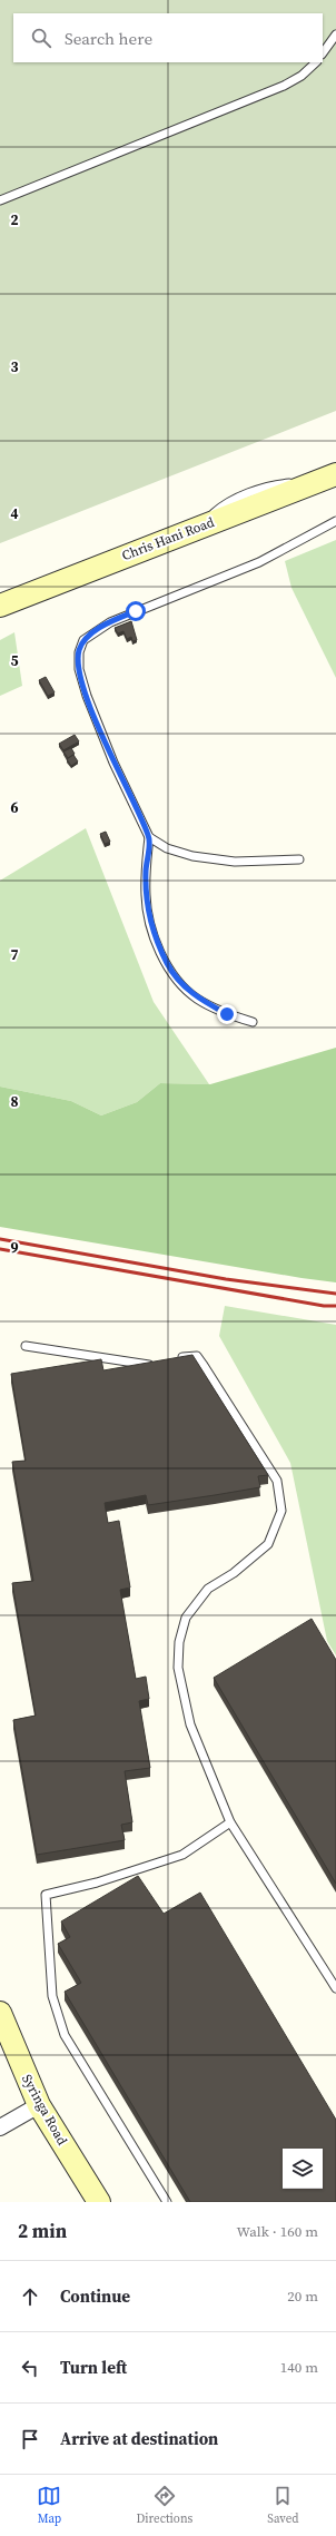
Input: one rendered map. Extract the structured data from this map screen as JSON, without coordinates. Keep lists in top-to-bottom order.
{
  "streets": {
    "street": ["Chris Hani Road", "Syringa Road"]
  },
  "page": {
    "search": "Search here",
    "heading": ["2 min", "Walk · 160 m"],
    "list": [
      ["Continue", "20 m"],
      ["Turn left", "140 m"],
      "Arrive at destination"
    ],
    "nav": ["Map", "Directions", "Saved"]
  },
  "grid": {
    "rows": [
      "2",
      "3",
      "4",
      "5",
      "6",
      "7",
      "8",
      "9"
    ]
  }
}
